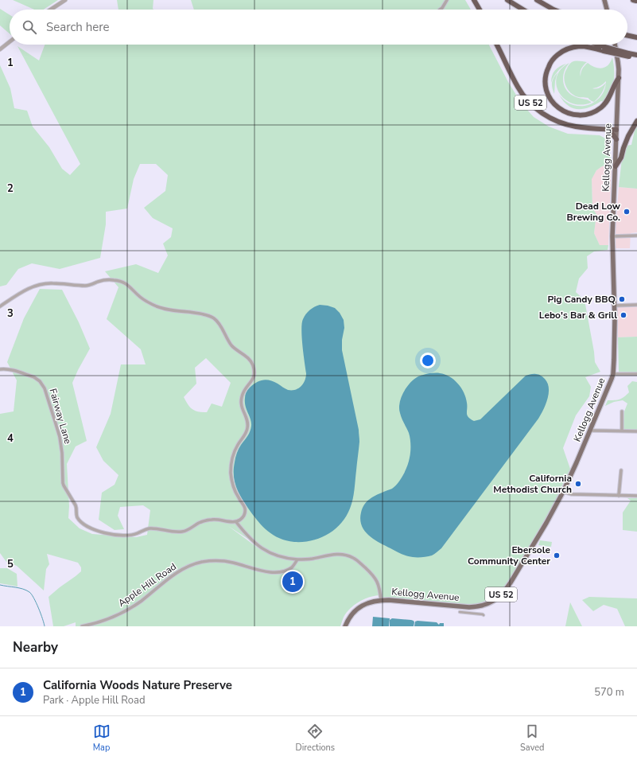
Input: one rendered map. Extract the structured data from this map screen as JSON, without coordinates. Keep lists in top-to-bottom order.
{
  "streets": {
    "highway": ["US 52"],
    "main road": ["Kellogg Avenue"],
    "street": ["Fairway Lane", "Apple Hill Road"]
  },
  "crossings": [
    ["US 52", "Kellogg Avenue"]
  ],
  "places": [
    "Dead Low Brewing Co.",
    "Pig Candy BBQ",
    "Lebo's Bar & Grill",
    "California Methodist Church",
    "Ebersole Community Center"
  ],
  "page": {
    "search": "Search here",
    "pins": "1",
    "heading": "Nearby",
    "list": [
      {
        "mark": "1",
        "name": "California Woods Nature Preserve",
        "note": "Park · Apple Hill Road",
        "value": "570 m"
      }
    ],
    "nav": ["Map", "Directions", "Saved"]
  },
  "grid": {
    "rows": [
      "1",
      "2",
      "3",
      "4",
      "5"
    ]
  }
}
